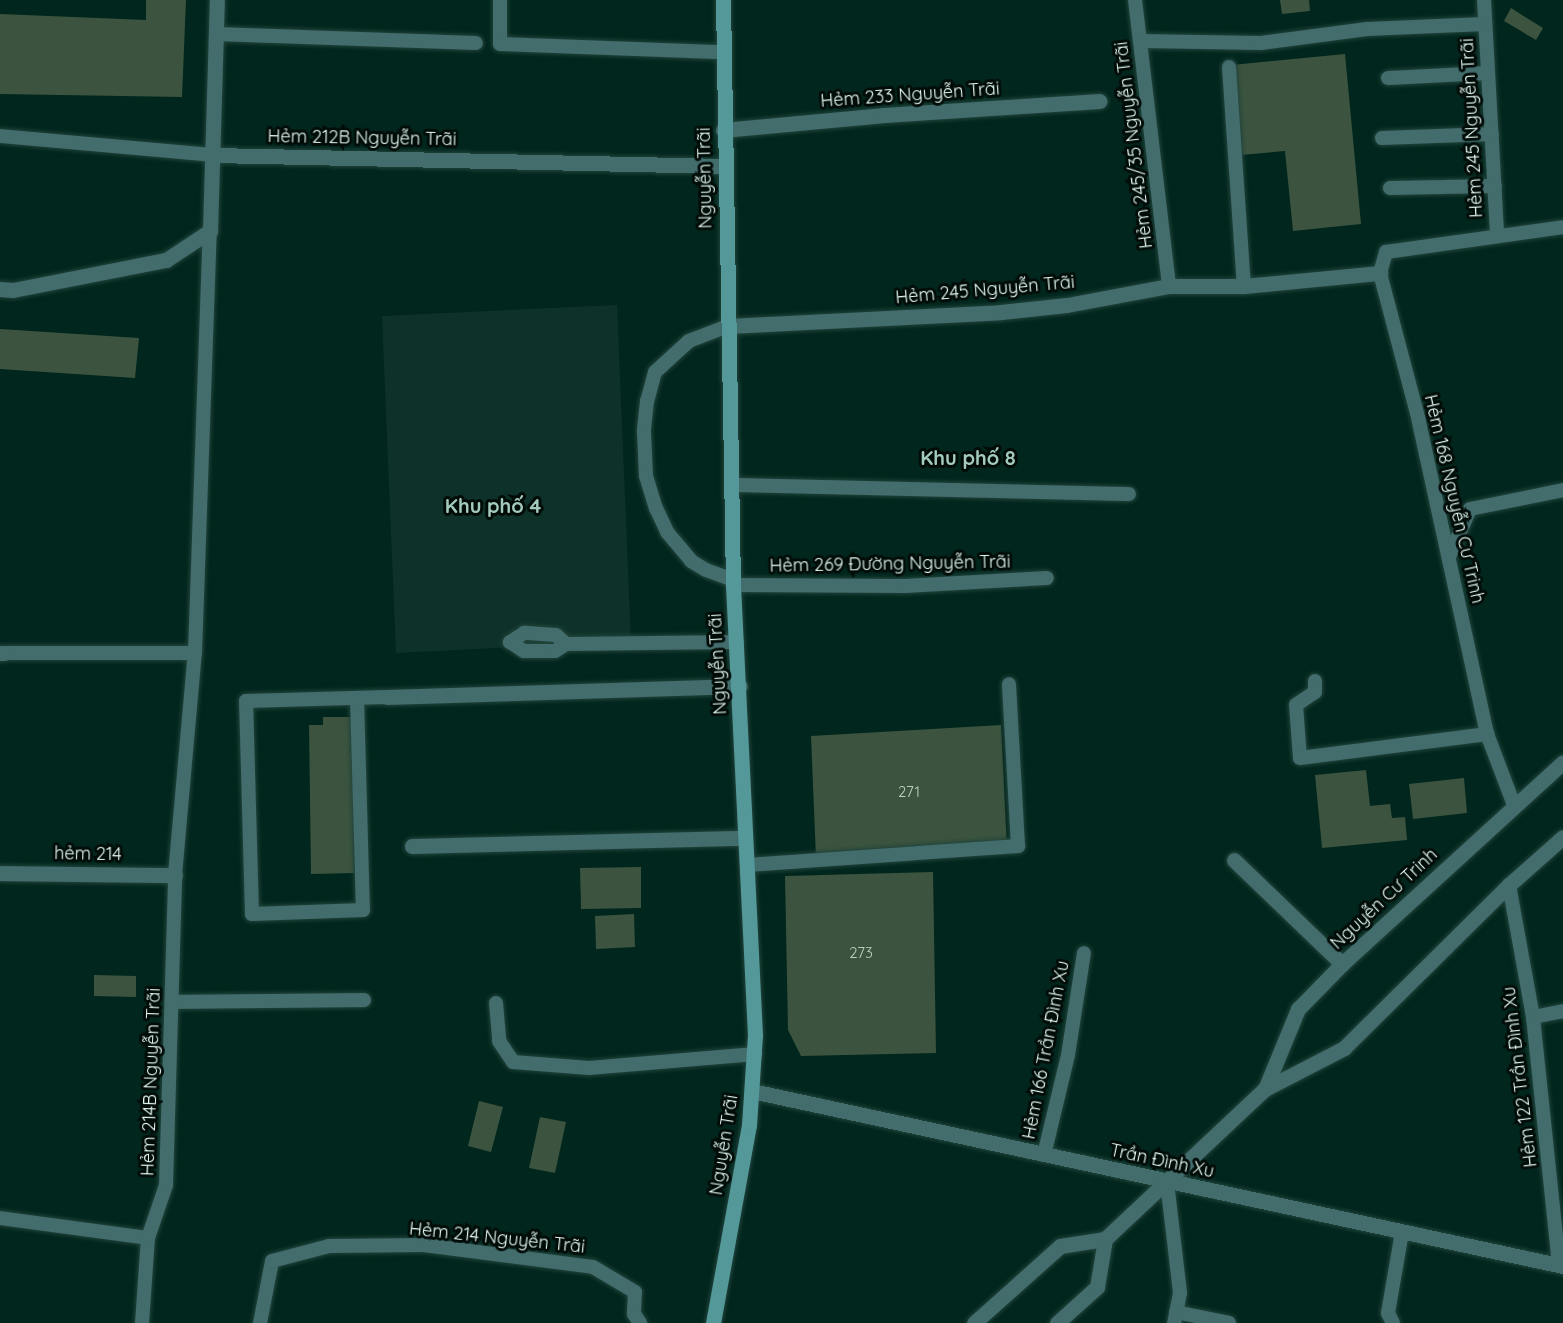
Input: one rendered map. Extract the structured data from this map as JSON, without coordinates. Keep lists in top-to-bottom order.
{
  "streets": {
    "main road": ["Nguyễn Trãi"],
    "street": [
      "Hẻm 233 Nguyễn Trãi",
      "Hẻm 245 Nguyễn Trãi",
      "Hẻm 212B Nguyễn Trãi",
      "hẻm 214",
      "Nguyễn Cư Trinh",
      "Trần Ðình Xu"
    ],
    "lane": [
      "Hẻm 245/35 Nguyễn Trãi",
      "Hẻm 168 Nguyễn Cư Trinh",
      "Hẻm 269 Đường Nguyễn Trãi",
      "Hẻm 166 Trần Đình Xu",
      "Hẻm 122 Trần Ðình Xu",
      "Hẻm 214B Nguyễn Trãi",
      "Hẻm 214 Nguyễn Trãi"
    ]
  },
  "crossings": [
    ["Hẻm 233 Nguyễn Trãi", "Nguyễn Trãi"],
    ["Hẻm 245 Nguyễn Trãi", "Hẻm 245/35 Nguyễn Trãi"],
    ["Hẻm 245 Nguyễn Trãi", "Nguyễn Trãi"],
    ["Hẻm 245 Nguyễn Trãi", "Hẻm 168 Nguyễn Cư Trinh"],
    ["Hẻm 212B Nguyễn Trãi", "Nguyễn Trãi"],
    ["Nguyễn Trãi", "Hẻm 269 Đường Nguyễn Trãi"],
    ["Nguyễn Trãi", "Trần Ðình Xu"],
    ["Hẻm 168 Nguyễn Cư Trinh", "Nguyễn Cư Trinh"],
    ["hẻm 214", "Hẻm 214B Nguyễn Trãi"],
    ["Nguyễn Cư Trinh", "Hẻm 122 Trần Ðình Xu"],
    ["Nguyễn Cư Trinh", "Trần Ðình Xu"],
    ["Hẻm 166 Trần Đình Xu", "Trần Ðình Xu"],
    ["Hẻm 122 Trần Ðình Xu", "Trần Ðình Xu"]
  ],
  "districts": ["Khu phố 8", "Khu phố 4"],
  "house_numbers": ["271", "273"]
}
